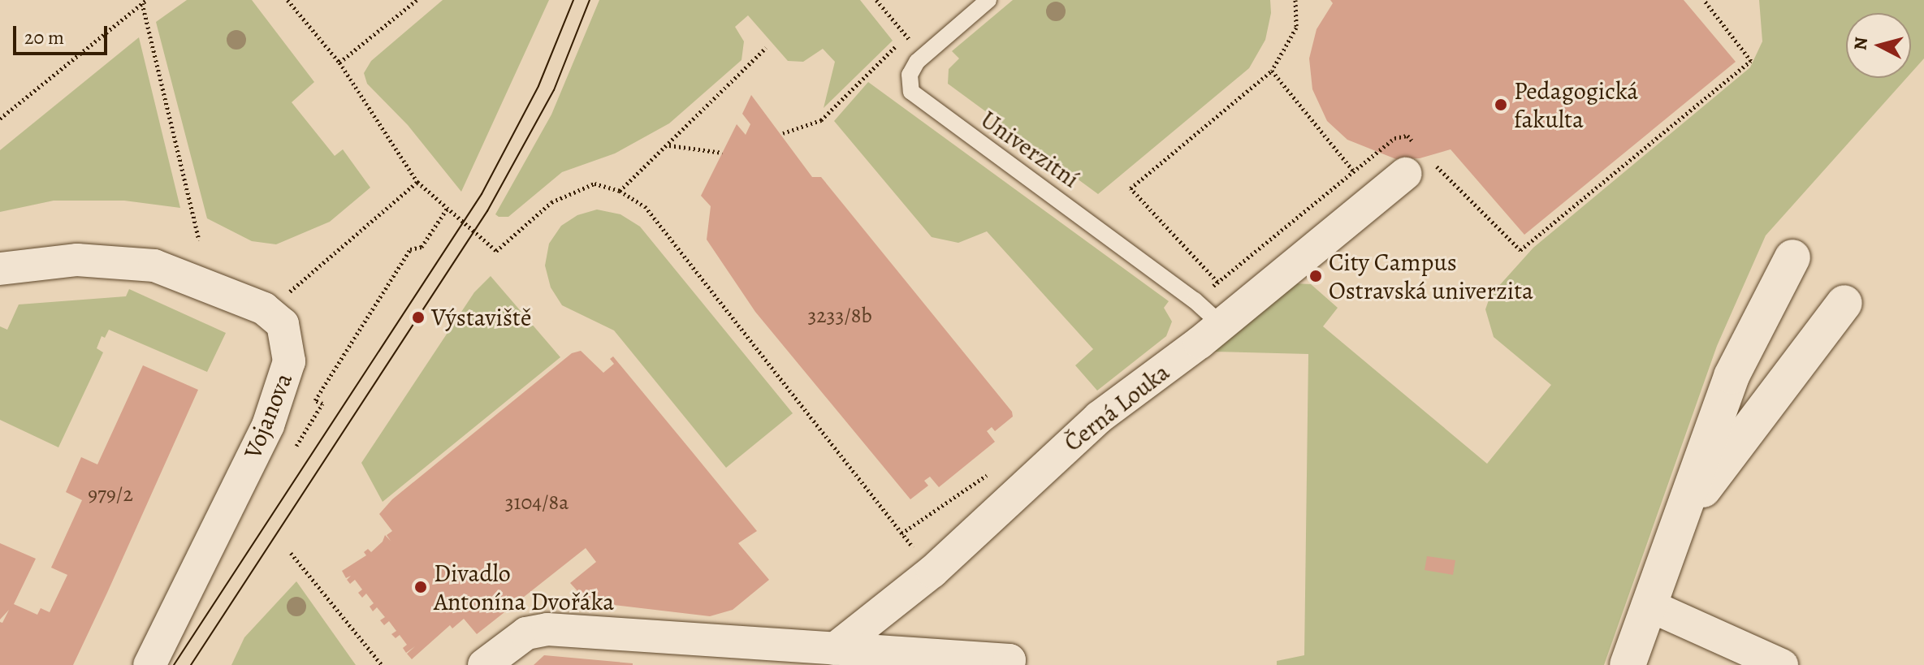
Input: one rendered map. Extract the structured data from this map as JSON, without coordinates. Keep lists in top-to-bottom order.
{
  "streets": {
    "street": ["Černá Louka", "Vojanova"],
    "lane": ["Univerzitní"]
  },
  "crossings": [
    ["Univerzitní", "Černá Louka"]
  ],
  "places": [
    "Pedagogická fakulta",
    "City Campus Ostravská univerzita",
    "Výstaviště",
    "Divadlo Antonína Dvořáka"
  ],
  "house_numbers": ["3233/8b", "979/2", "3104/8a"],
  "scale_bar": "20 m",
  "north": "left"
}
